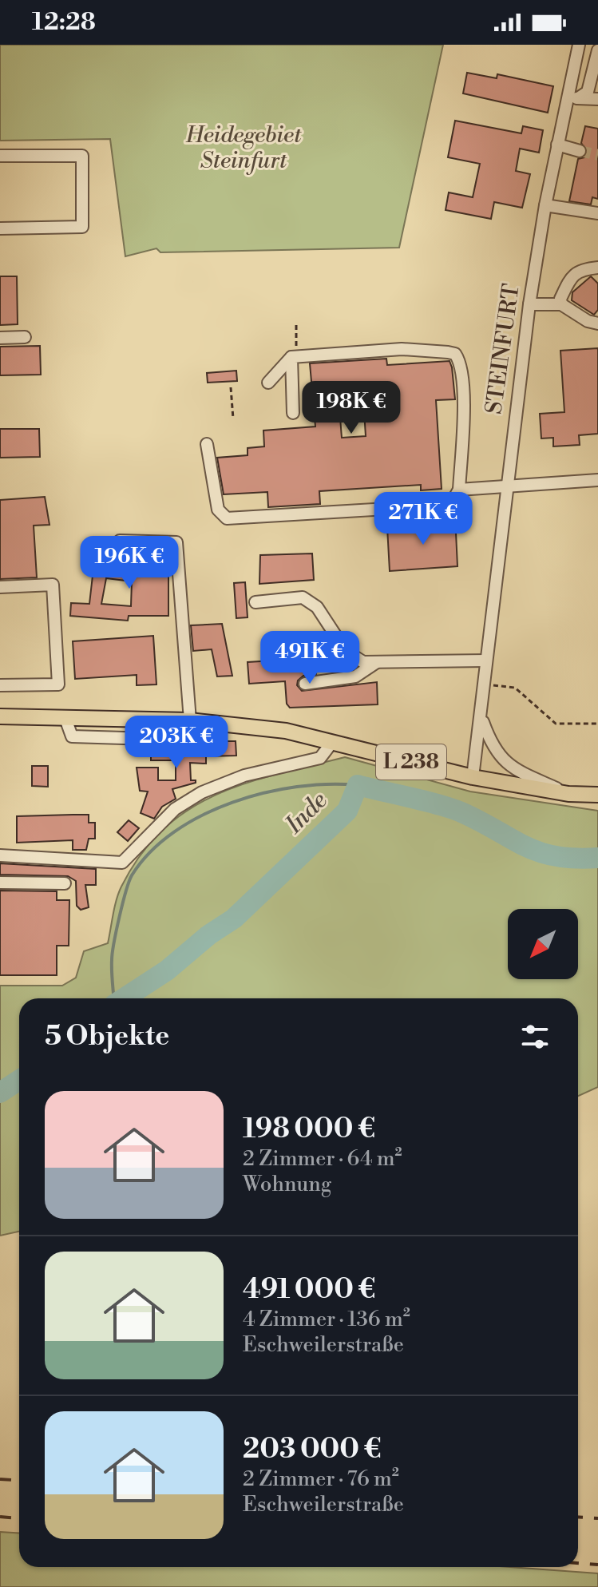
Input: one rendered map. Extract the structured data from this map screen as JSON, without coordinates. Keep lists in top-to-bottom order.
{
  "streets": {
    "main road": ["L 238"],
    "street": ["STEINFURT"]
  },
  "crossings": [
    ["STEINFURT", "L 238"]
  ],
  "water": ["Inde"],
  "parks": ["Heidegebiet Steinfurt"],
  "north": "bottom left",
  "page": {
    "status": "12:28",
    "price": [
      "198K €",
      "271K €",
      "196K €",
      "491K €",
      "203K €"
    ],
    "heading": "5 Objekte",
    "list": [
      {
        "name": "198 000 €",
        "note": "2 Zimmer · 64 m² · Wohnung"
      },
      {
        "name": "491 000 €",
        "note": "4 Zimmer · 136 m² · Eschweilerstraße"
      },
      {
        "name": "203 000 €",
        "note": "2 Zimmer · 76 m² · Eschweilerstraße"
      }
    ]
  }
}
